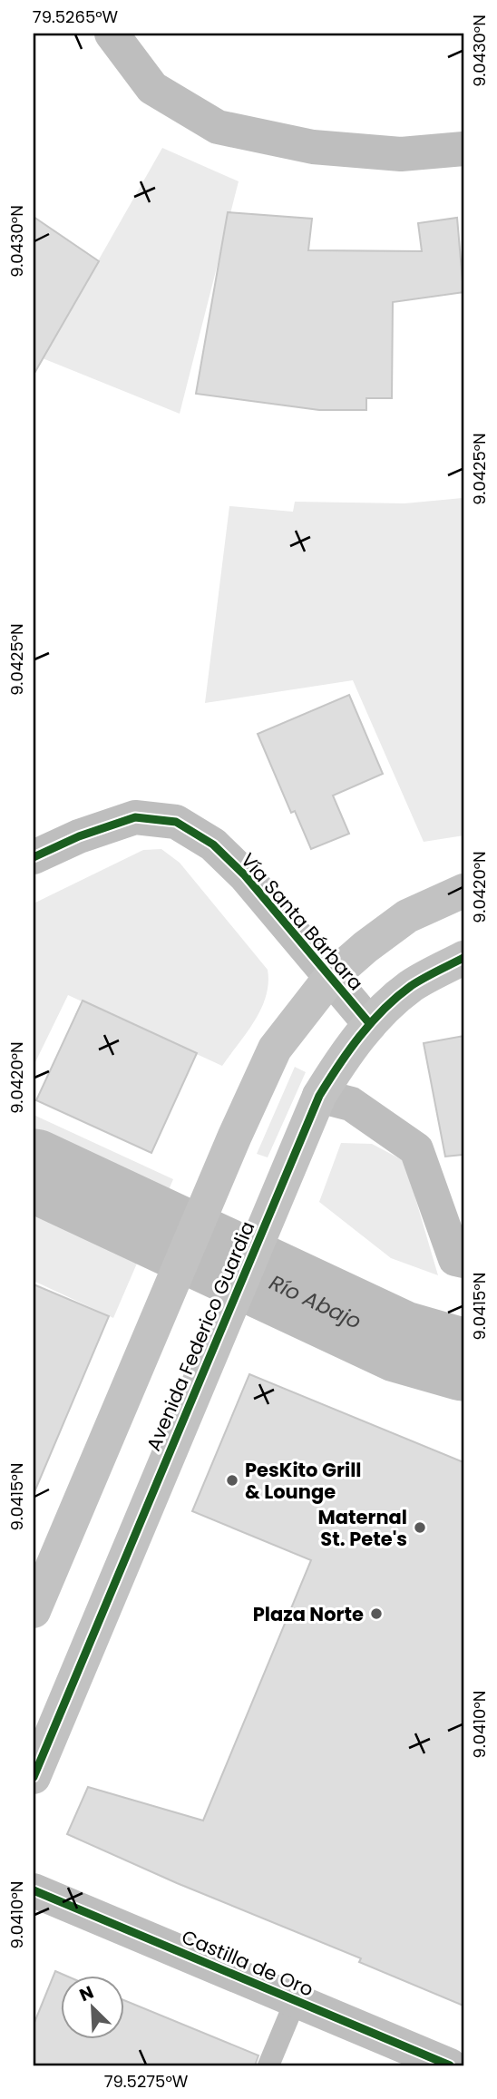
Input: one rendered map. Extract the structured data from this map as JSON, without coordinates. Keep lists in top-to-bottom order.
{
  "streets": {
    "street": ["Vía Santa Bárbara", "Avenida Federico Guardia", "Castilla de Oro"]
  },
  "crossings": [
    ["Vía Santa Bárbara", "Avenida Federico Guardia"]
  ],
  "water": ["Río Abajo"],
  "places": ["PesKito Grill & Lounge", "Maternal St. Pete's", "Plaza Norte"],
  "north": "top left",
  "coordinates": [
    "79.5265°W",
    "9.0430°N",
    "9.0425°N",
    "9.0420°N",
    "9.0415°N",
    "9.0410°N",
    "79.5275°W"
  ]
}
